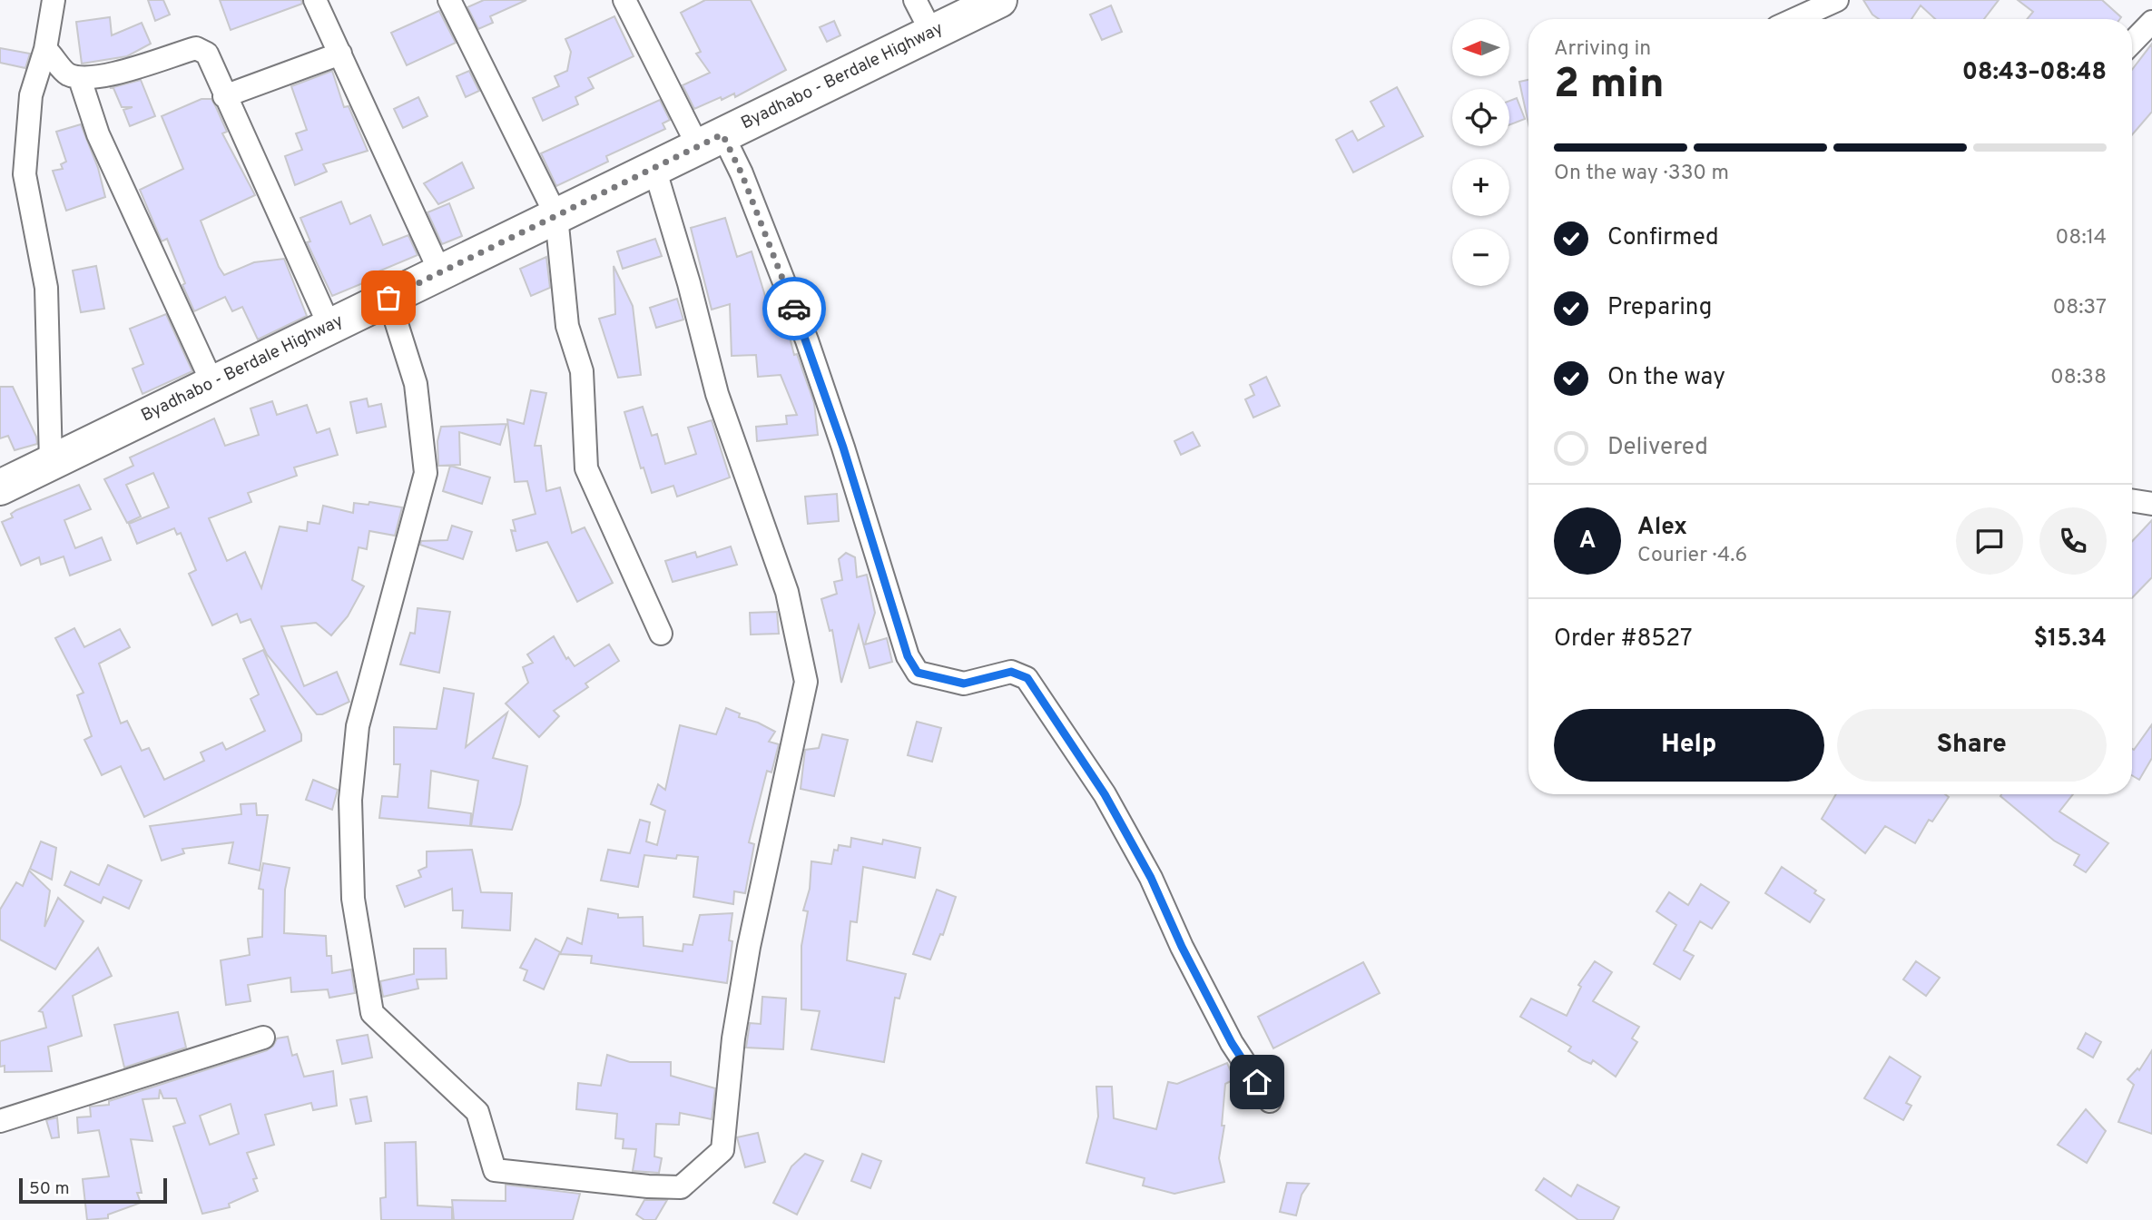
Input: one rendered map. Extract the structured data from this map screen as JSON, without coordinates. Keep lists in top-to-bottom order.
{
  "streets": {
    "main road": ["Byadhabo - Berdale Highway"]
  },
  "scale_bar": "50 m",
  "north": "left",
  "page": {
    "map_buttons": ["+", "−"],
    "heading": ["2 min", "Arriving in", "08:43–08:48"],
    "panel": [
      "Alex",
      "Courier · 4.6",
      "Order #8527",
      "$15.34"
    ],
    "bar": "On the way · 330 m",
    "list": [
      ["Confirmed", "08:14"],
      ["Preparing", "08:37"],
      ["On the way", "08:38"],
      "Delivered"
    ],
    "round": "A",
    "buttons": ["Help", "Share"],
    "scale": "50 m"
  }
}
